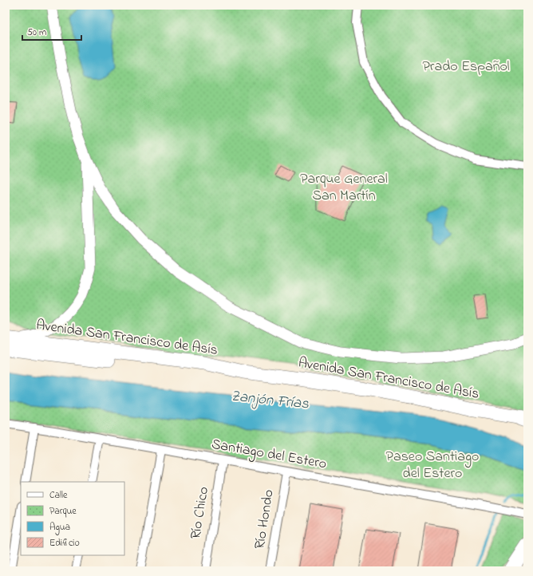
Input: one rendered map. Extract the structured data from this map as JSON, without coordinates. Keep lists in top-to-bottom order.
{
  "streets": {
    "main road": ["Avenida San Francisco de Asís"],
    "street": ["Santiago del Estero", "Río Chico", "Río Hondo"]
  },
  "crossings": [
    ["Santiago del Estero", "Río Chico"],
    ["Santiago del Estero", "Río Hondo"]
  ],
  "water": ["Zanjón Frías"],
  "parks": ["Prado Español", "Parque General San Martín", "Paseo Santiago del Estero"],
  "legend": [
    "Calle",
    "Parque",
    "Agua",
    "Edificio"
  ],
  "scale_bar": "50 m"
}
